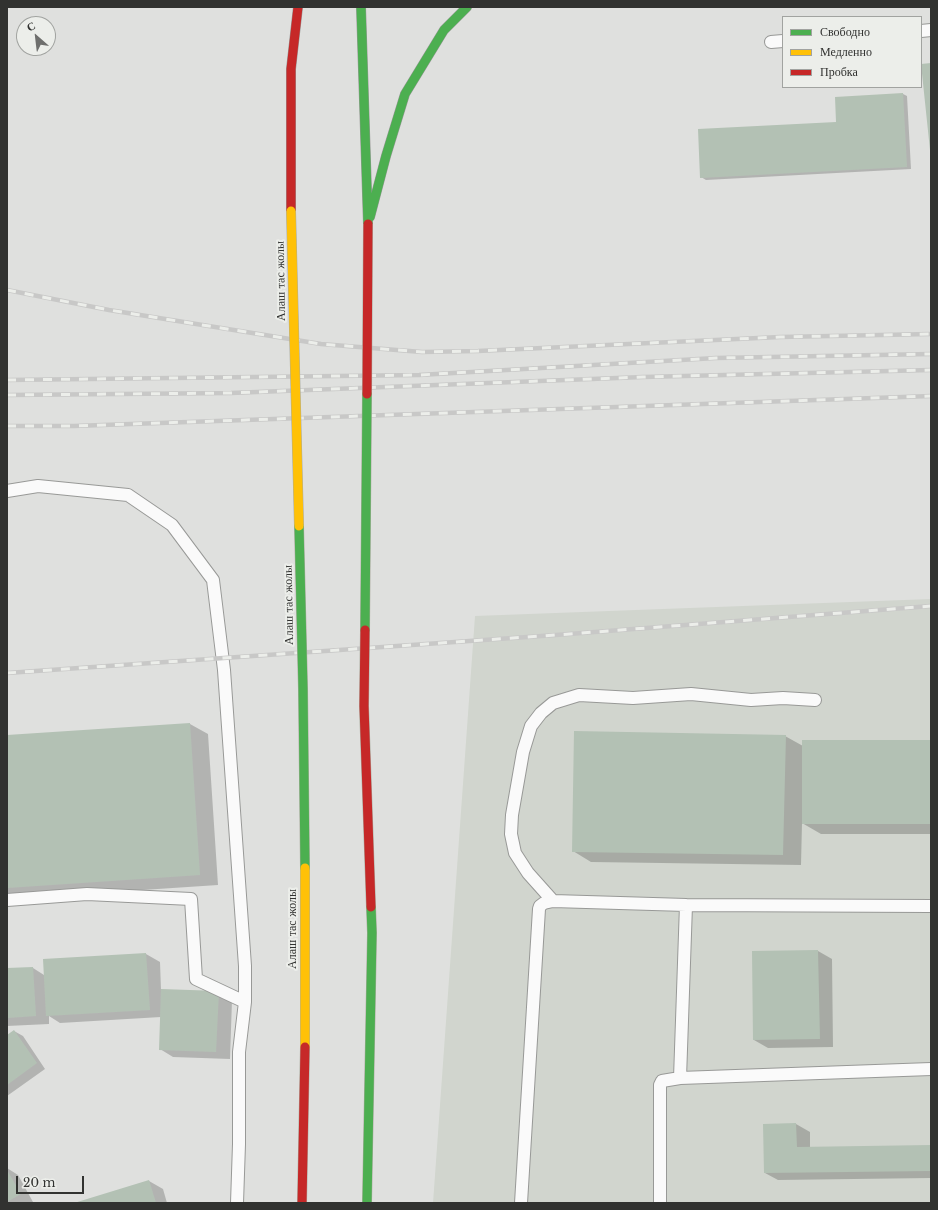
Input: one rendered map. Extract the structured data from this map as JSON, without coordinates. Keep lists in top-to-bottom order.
{
  "streets": {
    "main road": ["Алаш тас жолы"]
  },
  "legend": ["Свободно", "Медленно", "Пробка"],
  "scale_bar": "20 m",
  "north": "top left"
}
